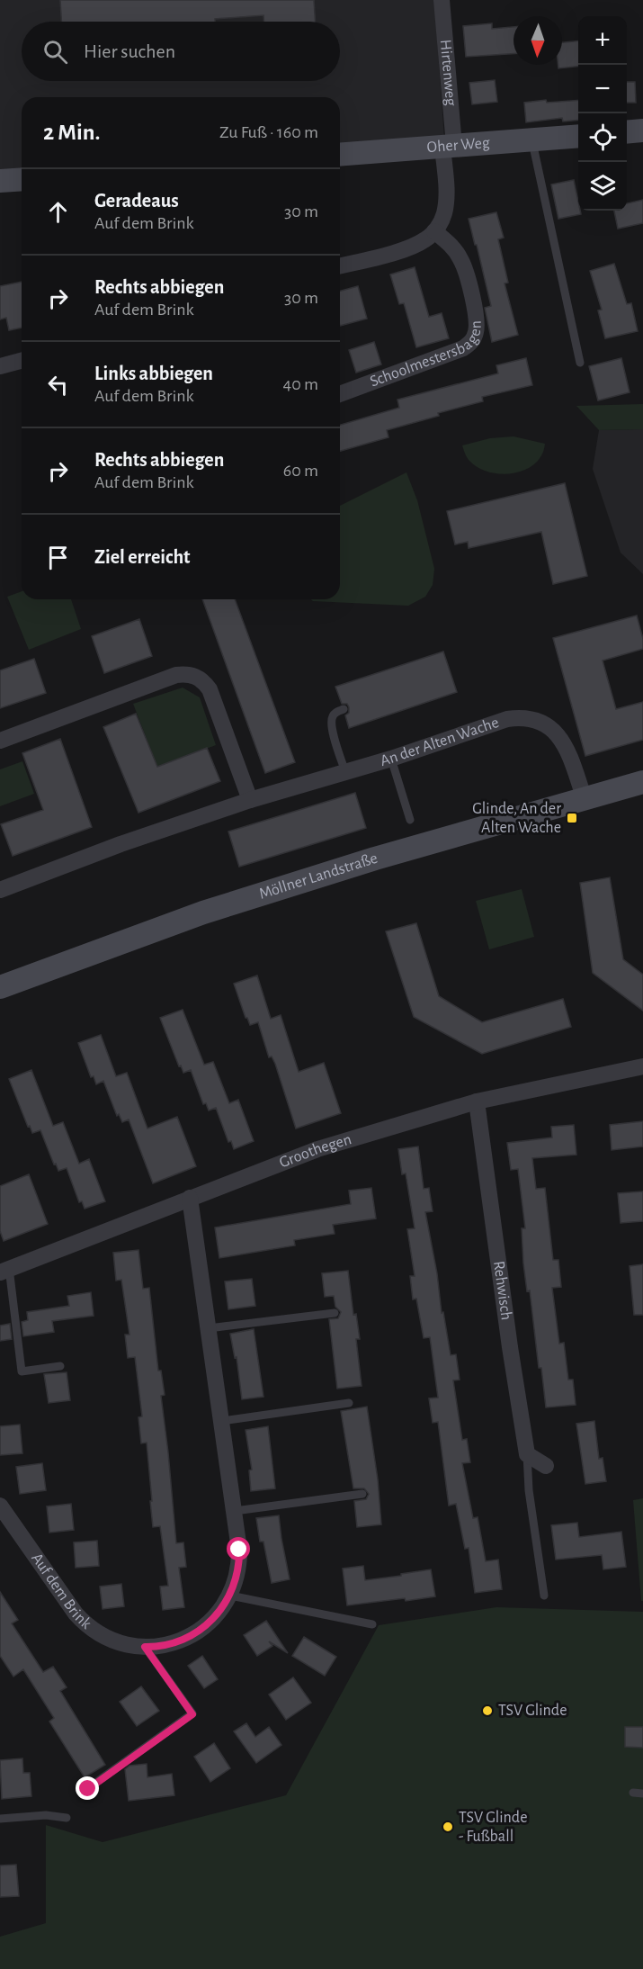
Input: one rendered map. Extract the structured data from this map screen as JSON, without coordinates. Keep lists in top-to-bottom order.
{
  "streets": {
    "main road": ["Oher Weg", "Möllner Landstraße"],
    "street": [
      "Hirtenweg",
      "Schoolmestersbagen",
      "An der Alten Wache",
      "Groothegen",
      "Rehwisch",
      "Auf dem Brink"
    ]
  },
  "crossings": [
    ["Hirtenweg", "Oher Weg"],
    ["Hirtenweg", "Schoolmestersbagen"],
    ["An der Alten Wache", "Möllner Landstraße"],
    ["Groothegen", "Rehwisch"],
    ["Groothegen", "Auf dem Brink"]
  ],
  "places": {
    "transit": ["Glinde, An der Alten Wache"],
    "other": ["TSV Glinde", "TSV Glinde - Fußball"]
  },
  "north": "bottom",
  "page": {
    "map_buttons": ["+", "−"],
    "search": "Hier suchen",
    "heading": ["2 Min.", "Zu Fuß · 160 m"],
    "list": [
      ["Geradeaus", "Auf dem Brink", "30 m"],
      ["Rechts abbiegen", "Auf dem Brink", "30 m"],
      ["Links abbiegen", "Auf dem Brink", "40 m"],
      ["Rechts abbiegen", "Auf dem Brink", "60 m"],
      "Ziel erreicht"
    ]
  }
}
